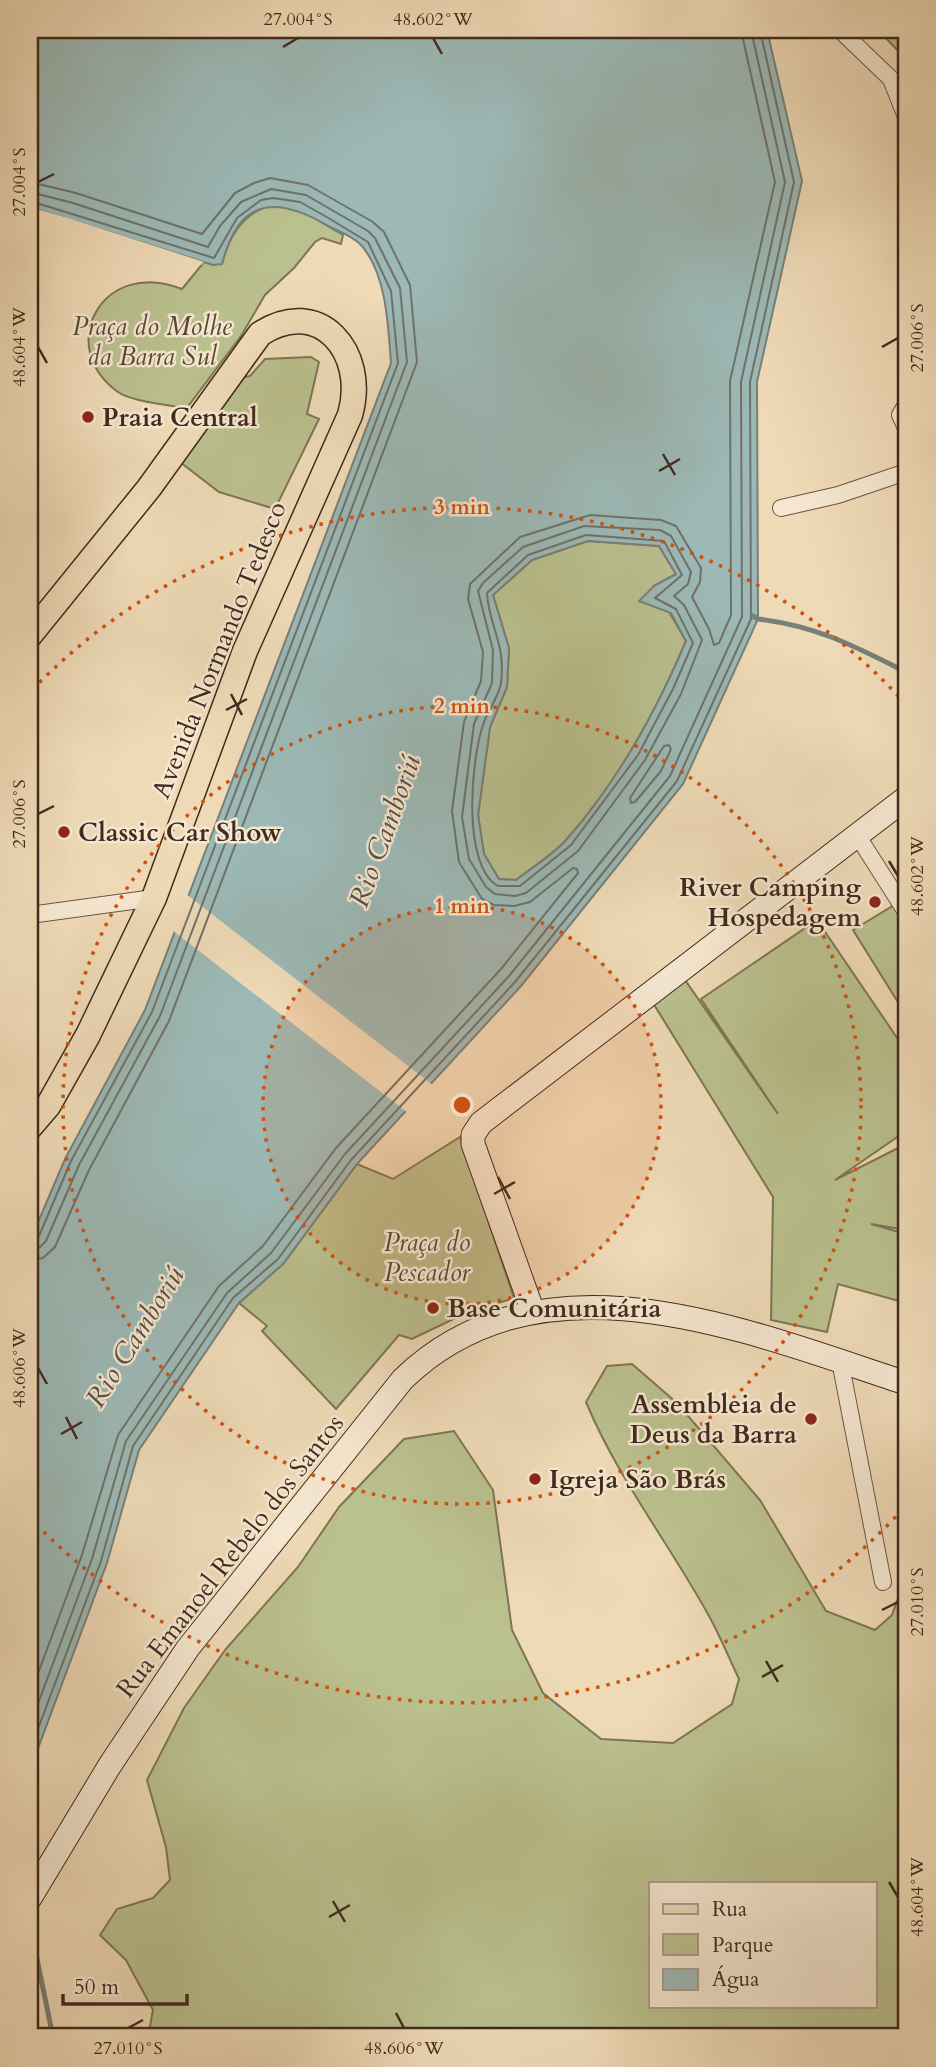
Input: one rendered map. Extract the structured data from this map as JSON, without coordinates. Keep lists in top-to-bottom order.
{
  "streets": {
    "main road": ["Avenida Normando Tedesco", "Rua Emanoel Rebelo dos Santos"]
  },
  "water": ["Rio Camboriú"],
  "parks": ["Praça do Molhe da Barra Sul", "Praça do Pescador"],
  "places": [
    "Praia Central",
    "Classic Car Show",
    "River Camping Hospedagem",
    "Base Comunitária",
    "Assembleia de Deus da Barra",
    "Igreja São Brás"
  ],
  "legend": ["Rua", "Parque", "Água"],
  "scale_bar": "50 m",
  "coordinates": [
    "27.004°S",
    "48.602°W",
    "27.006°S",
    "48.604°W",
    "48.606°W",
    "27.010°S"
  ],
  "rings": ["3 min", "2 min", "1 min"]
}
